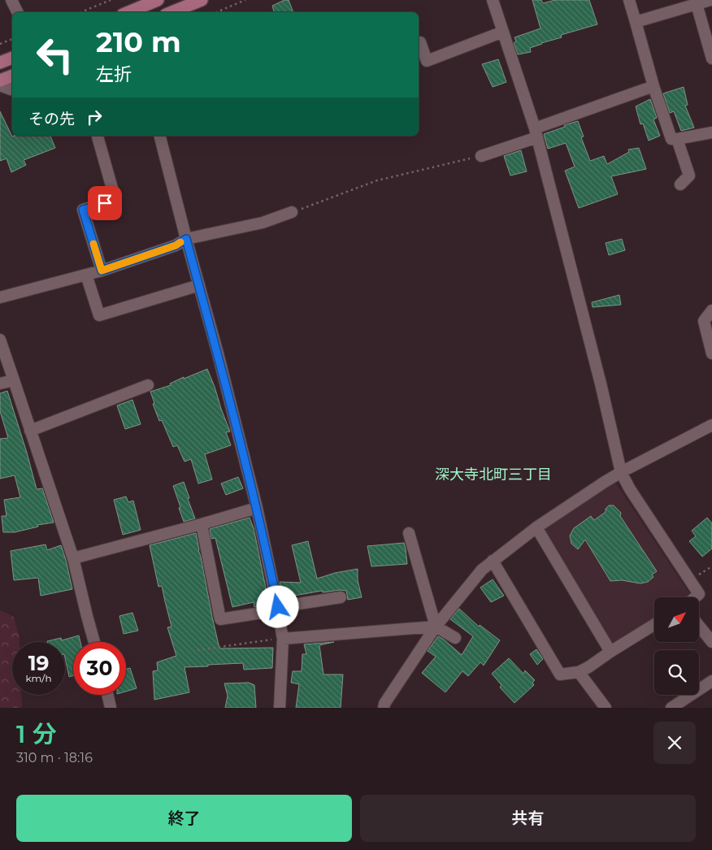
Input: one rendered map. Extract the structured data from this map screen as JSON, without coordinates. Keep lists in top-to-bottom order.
{
  "districts": ["深大寺北町三丁目"],
  "north": "top right",
  "page": {
    "turn": ["210 m", "左折"],
    "then": "その先",
    "speed": "19 km/h",
    "limit": "30",
    "heading": ["1 分", "310 m · 18:16"],
    "buttons": ["終了", "共有"]
  }
}
